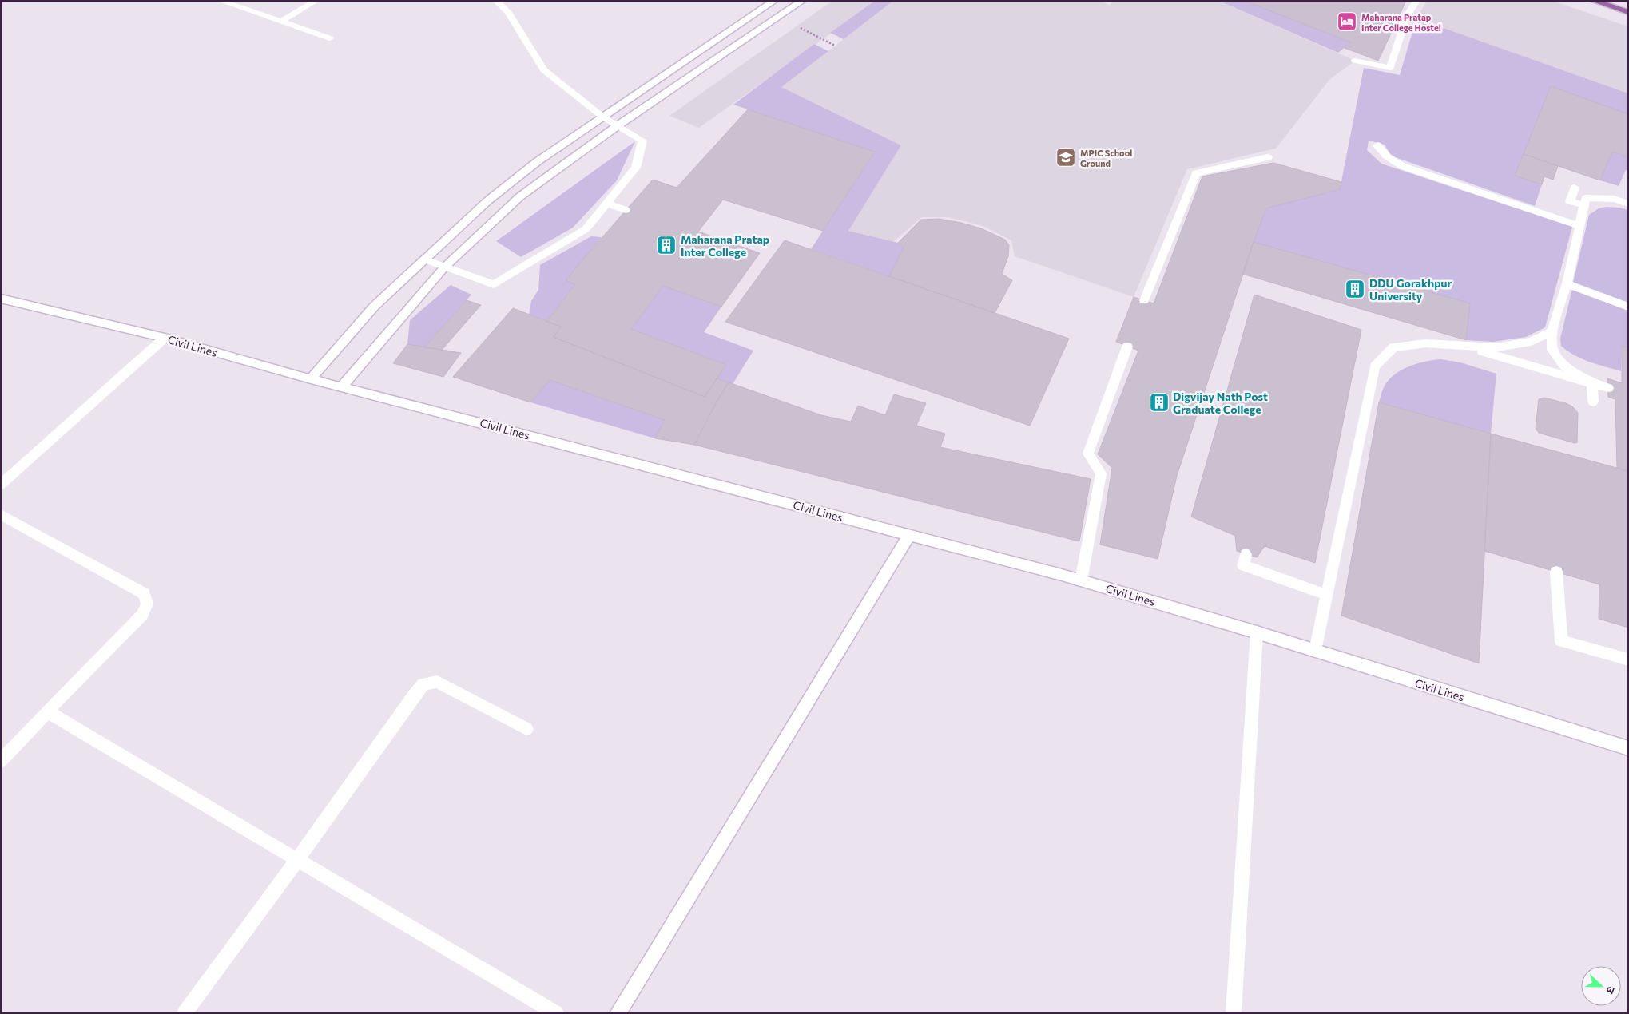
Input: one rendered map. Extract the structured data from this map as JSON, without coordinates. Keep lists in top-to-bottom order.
{
  "streets": {
    "main road": ["Civil Lines"]
  },
  "places": {
    "hotel": ["Maharana Pratap Inter College Hostel"],
    "school or university": ["MPIC School Ground"],
    "building": ["Maharana Pratap Inter College", "DDU Gorakhpur University", "Digvijay Nath Post Graduate College"]
  },
  "north": "right"
}
